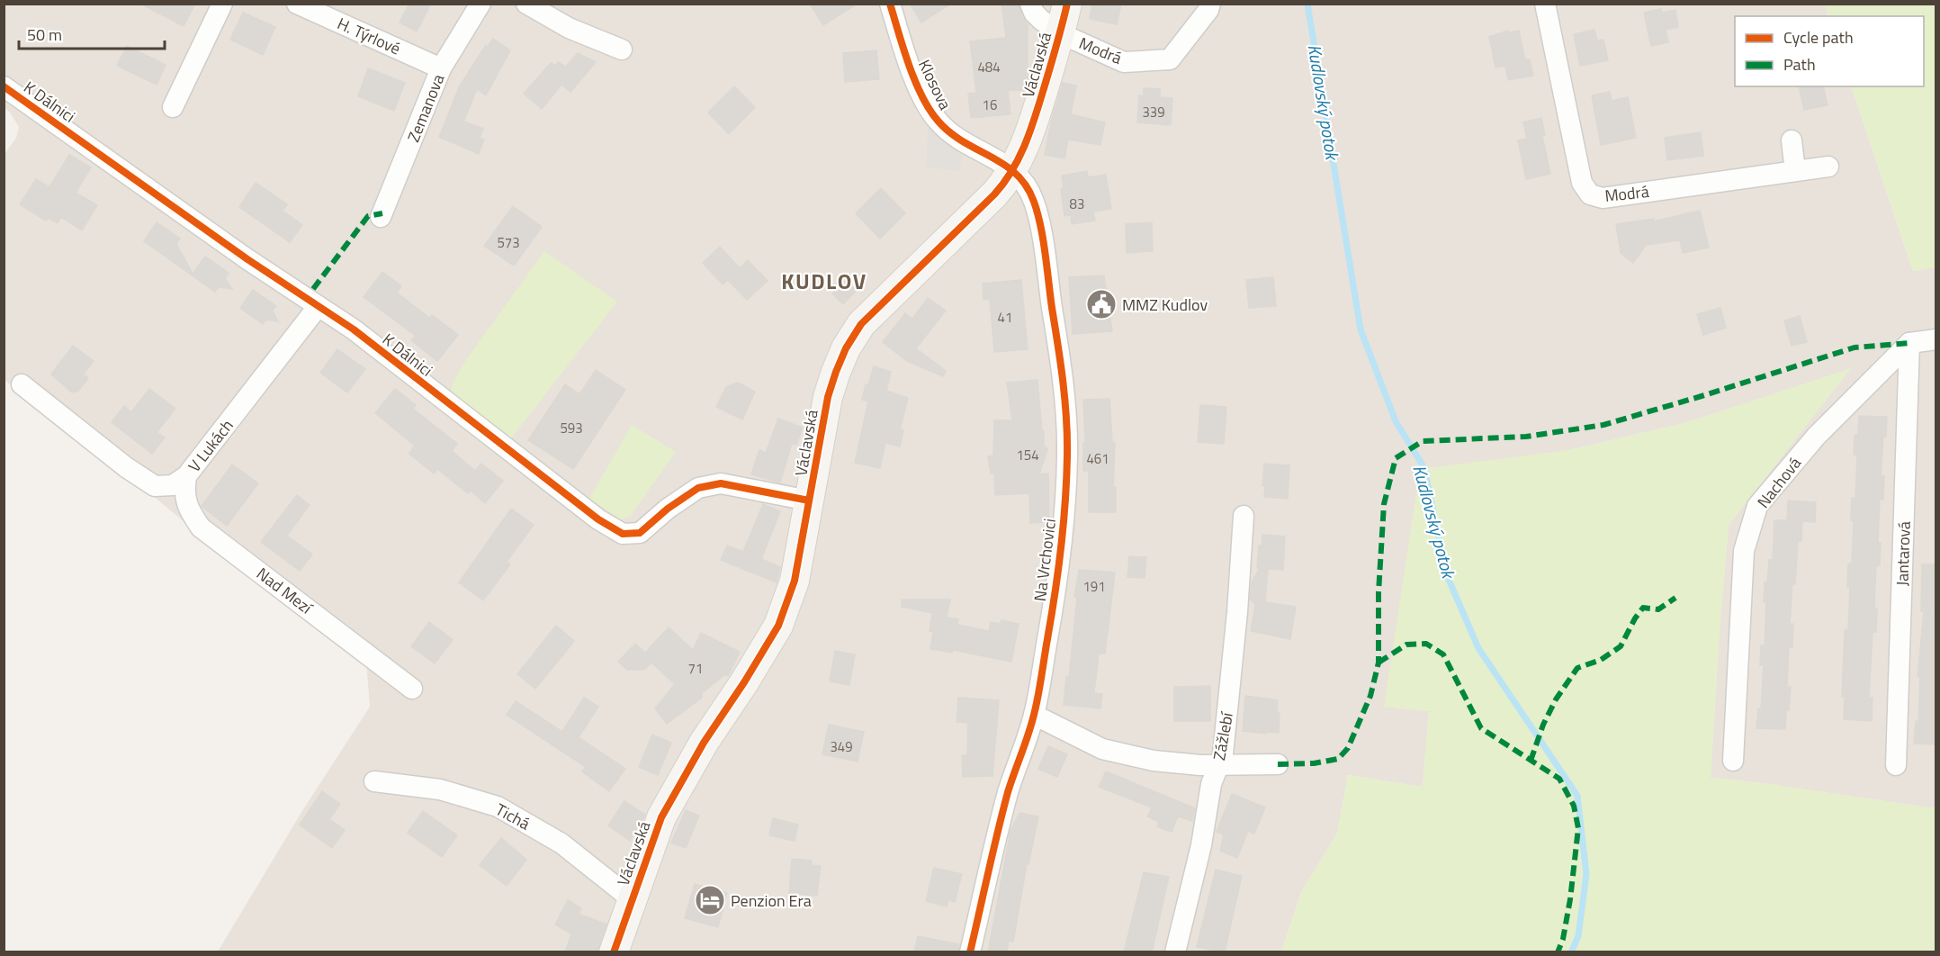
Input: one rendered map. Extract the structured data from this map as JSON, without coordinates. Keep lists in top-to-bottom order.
{
  "streets": {
    "street": [
      "H. Týrlové",
      "Modrá",
      "Václavská",
      "Klosova",
      "K Dálnici",
      "Zemanova",
      "V Lukách",
      "Nachová",
      "Jantarová",
      "Na Vrchovici",
      "Nad Mezí",
      "Zážlebí",
      "Tichá"
    ]
  },
  "crossings": [
    ["H. Týrlové", "Zemanova"],
    ["Modrá", "Václavská"],
    ["Václavská", "Klosova"],
    ["Václavská", "K Dálnici"],
    ["Václavská", "Na Vrchovici"],
    ["Václavská", "Tichá"],
    ["Klosova", "Na Vrchovici"],
    ["K Dálnici", "V Lukách"],
    ["V Lukách", "Nad Mezí"],
    ["Nachová", "Jantarová"]
  ],
  "districts": ["KUDLOV"],
  "water": ["Kudlovský potok"],
  "places": {
    "public building": ["MMZ Kudlov"],
    "hotel": ["Penzion Era"]
  },
  "house_numbers": [
    "484",
    "16",
    "339",
    "83",
    "573",
    "41",
    "593",
    "154",
    "461",
    "191",
    "71",
    "349"
  ],
  "legend": ["Cycle path", "Path"],
  "scale_bar": "50 m"
}
